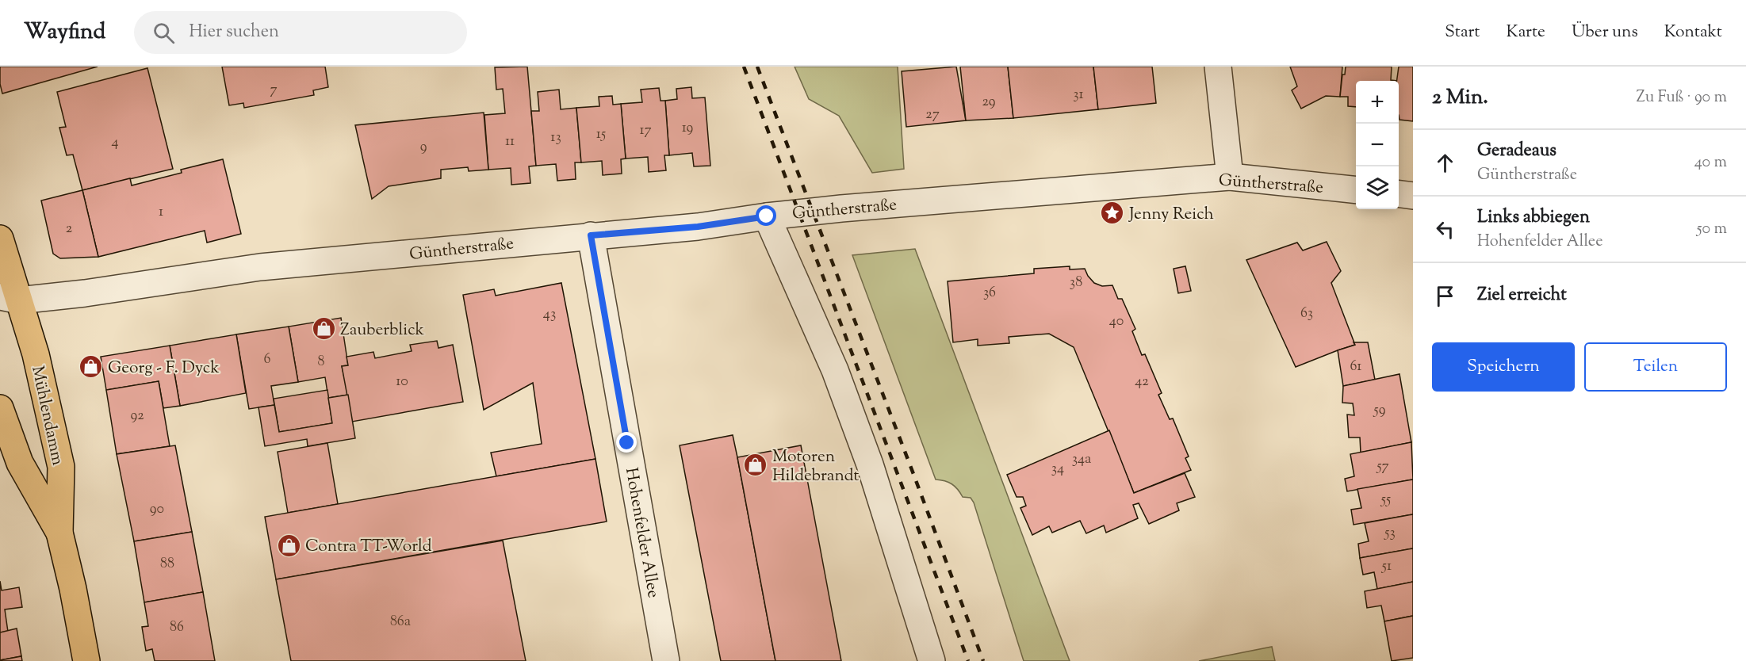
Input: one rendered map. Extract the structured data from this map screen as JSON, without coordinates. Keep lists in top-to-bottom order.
{
  "streets": {
    "main road": ["Mühlendamm"],
    "street": ["Güntherstraße", "Hohenfelder Allee"]
  },
  "crossings": [
    ["Güntherstraße", "Mühlendamm"],
    ["Güntherstraße", "Hohenfelder Allee"]
  ],
  "places": {
    "place": ["Jenny Reich"],
    "shop": [
      "Zauberblick",
      "Georg - F. Dyck",
      "Motoren Hildebrandt",
      "Contra TT-World"
    ]
  },
  "house_numbers": [
    "7",
    "31",
    "29",
    "27",
    "19",
    "17",
    "15",
    "13",
    "11",
    "4",
    "9",
    "1",
    "2",
    "38",
    "36",
    "63",
    "43",
    "40",
    "6",
    "8",
    "61",
    "10",
    "42",
    "59",
    "92",
    "34a",
    "57",
    "34",
    "55",
    "90",
    "53",
    "88",
    "51",
    "86a",
    "86"
  ],
  "page": {
    "header": "Wayfind",
    "search": "Hier suchen",
    "nav": [
      "Start",
      "Karte",
      "Über uns",
      "Kontakt"
    ],
    "heading": ["2 Min.", "Zu Fuß · 90 m"],
    "map_buttons": ["+", "−"],
    "list": [
      ["Geradeaus", "Güntherstraße", "40 m"],
      ["Links abbiegen", "Hohenfelder Allee", "50 m"],
      "Ziel erreicht"
    ],
    "buttons": ["Speichern", "Teilen"]
  }
}
